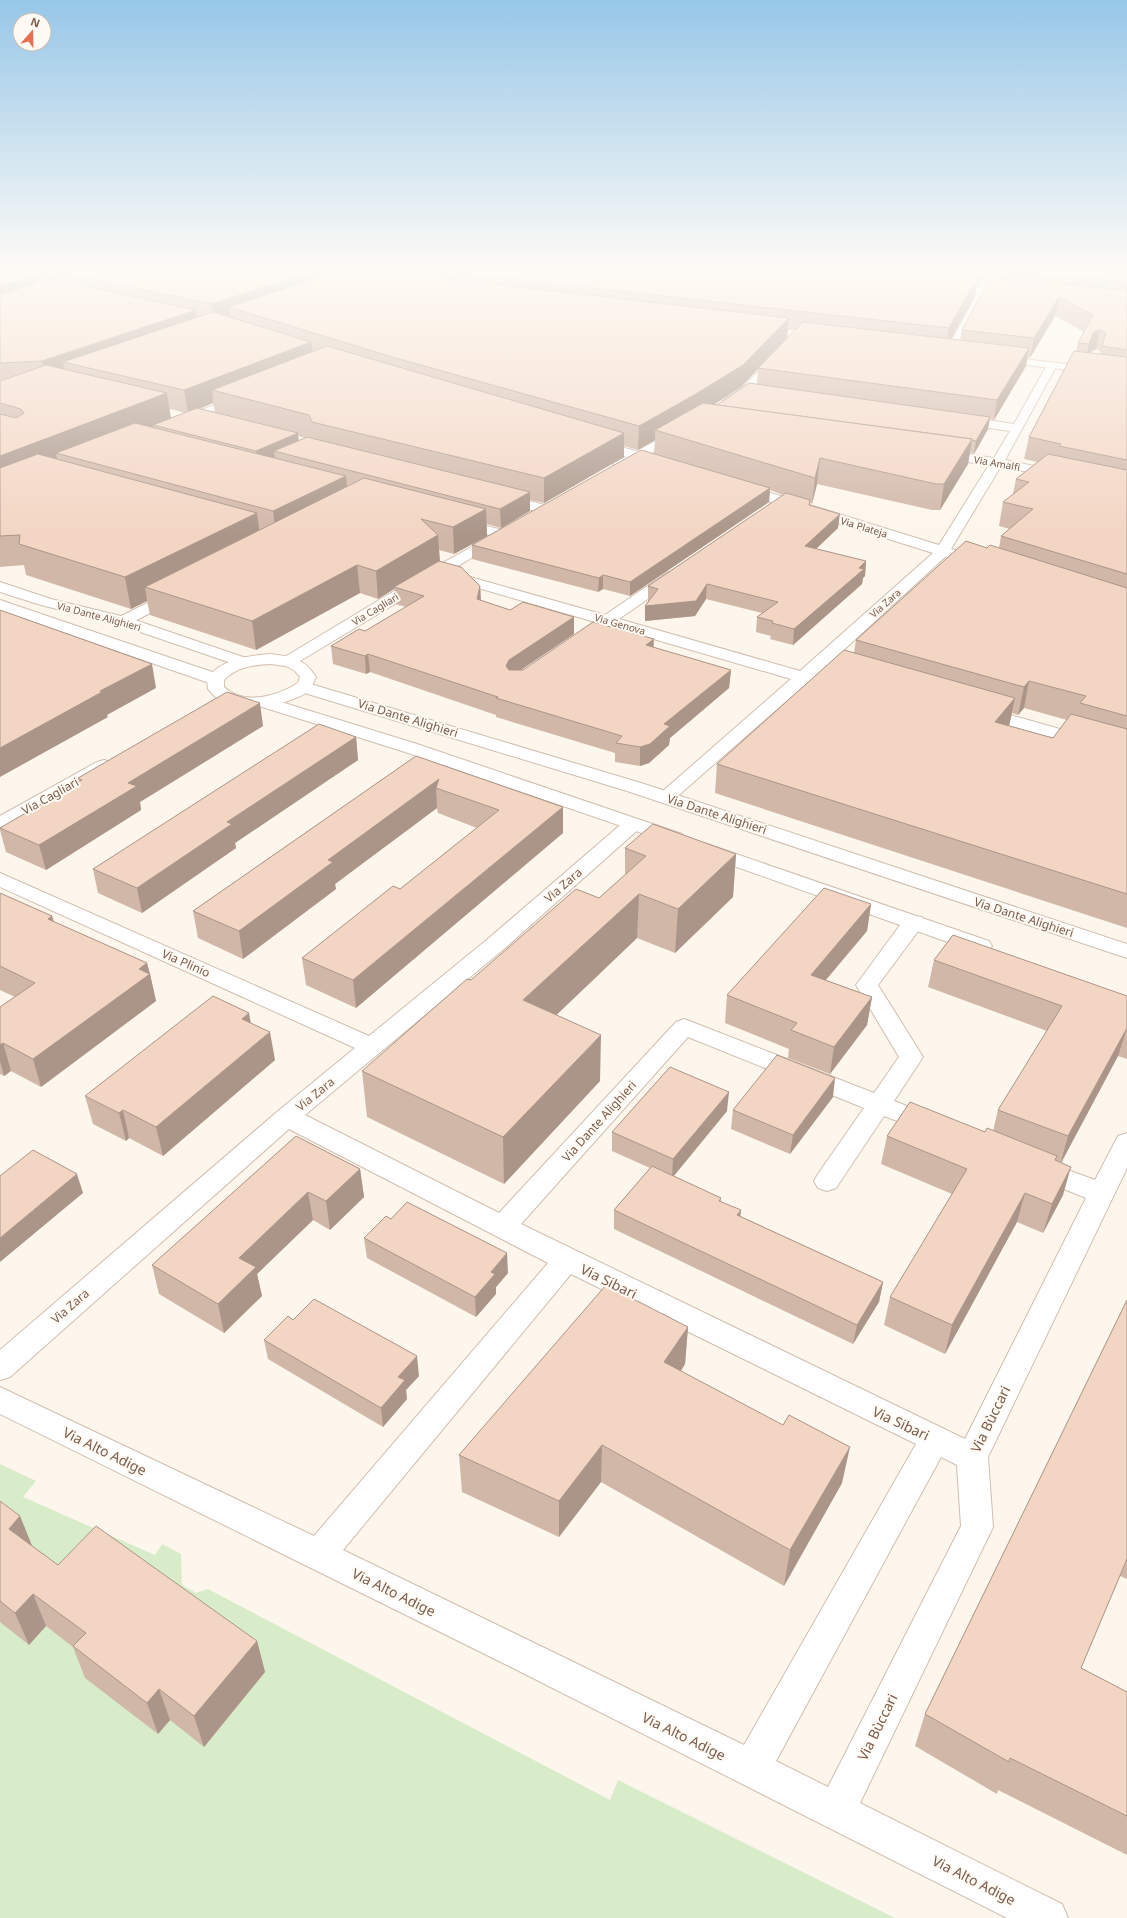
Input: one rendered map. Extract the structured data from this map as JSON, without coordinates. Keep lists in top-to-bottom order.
{
  "streets": {
    "street": [
      "Via Amalfi",
      "Via Plateja",
      "Via Zara",
      "Via Cagliari",
      "Via Dante Alighieri",
      "Via Genova",
      "Via Plinio",
      "Via Sibari",
      "Via Bùccari",
      "Via Alto Adige"
    ]
  },
  "crossings": [
    ["Via Amalfi", "Via Zara"],
    ["Via Plateja", "Via Zara"],
    ["Via Zara", "Via Dante Alighieri"],
    ["Via Zara", "Via Genova"],
    ["Via Zara", "Via Plinio"],
    ["Via Zara", "Via Sibari"],
    ["Via Cagliari", "Via Genova"],
    ["Via Dante Alighieri", "Via Sibari"],
    ["Via Sibari", "Via Bùccari"],
    ["Via Bùccari", "Via Alto Adige"]
  ],
  "north": "top"
}
